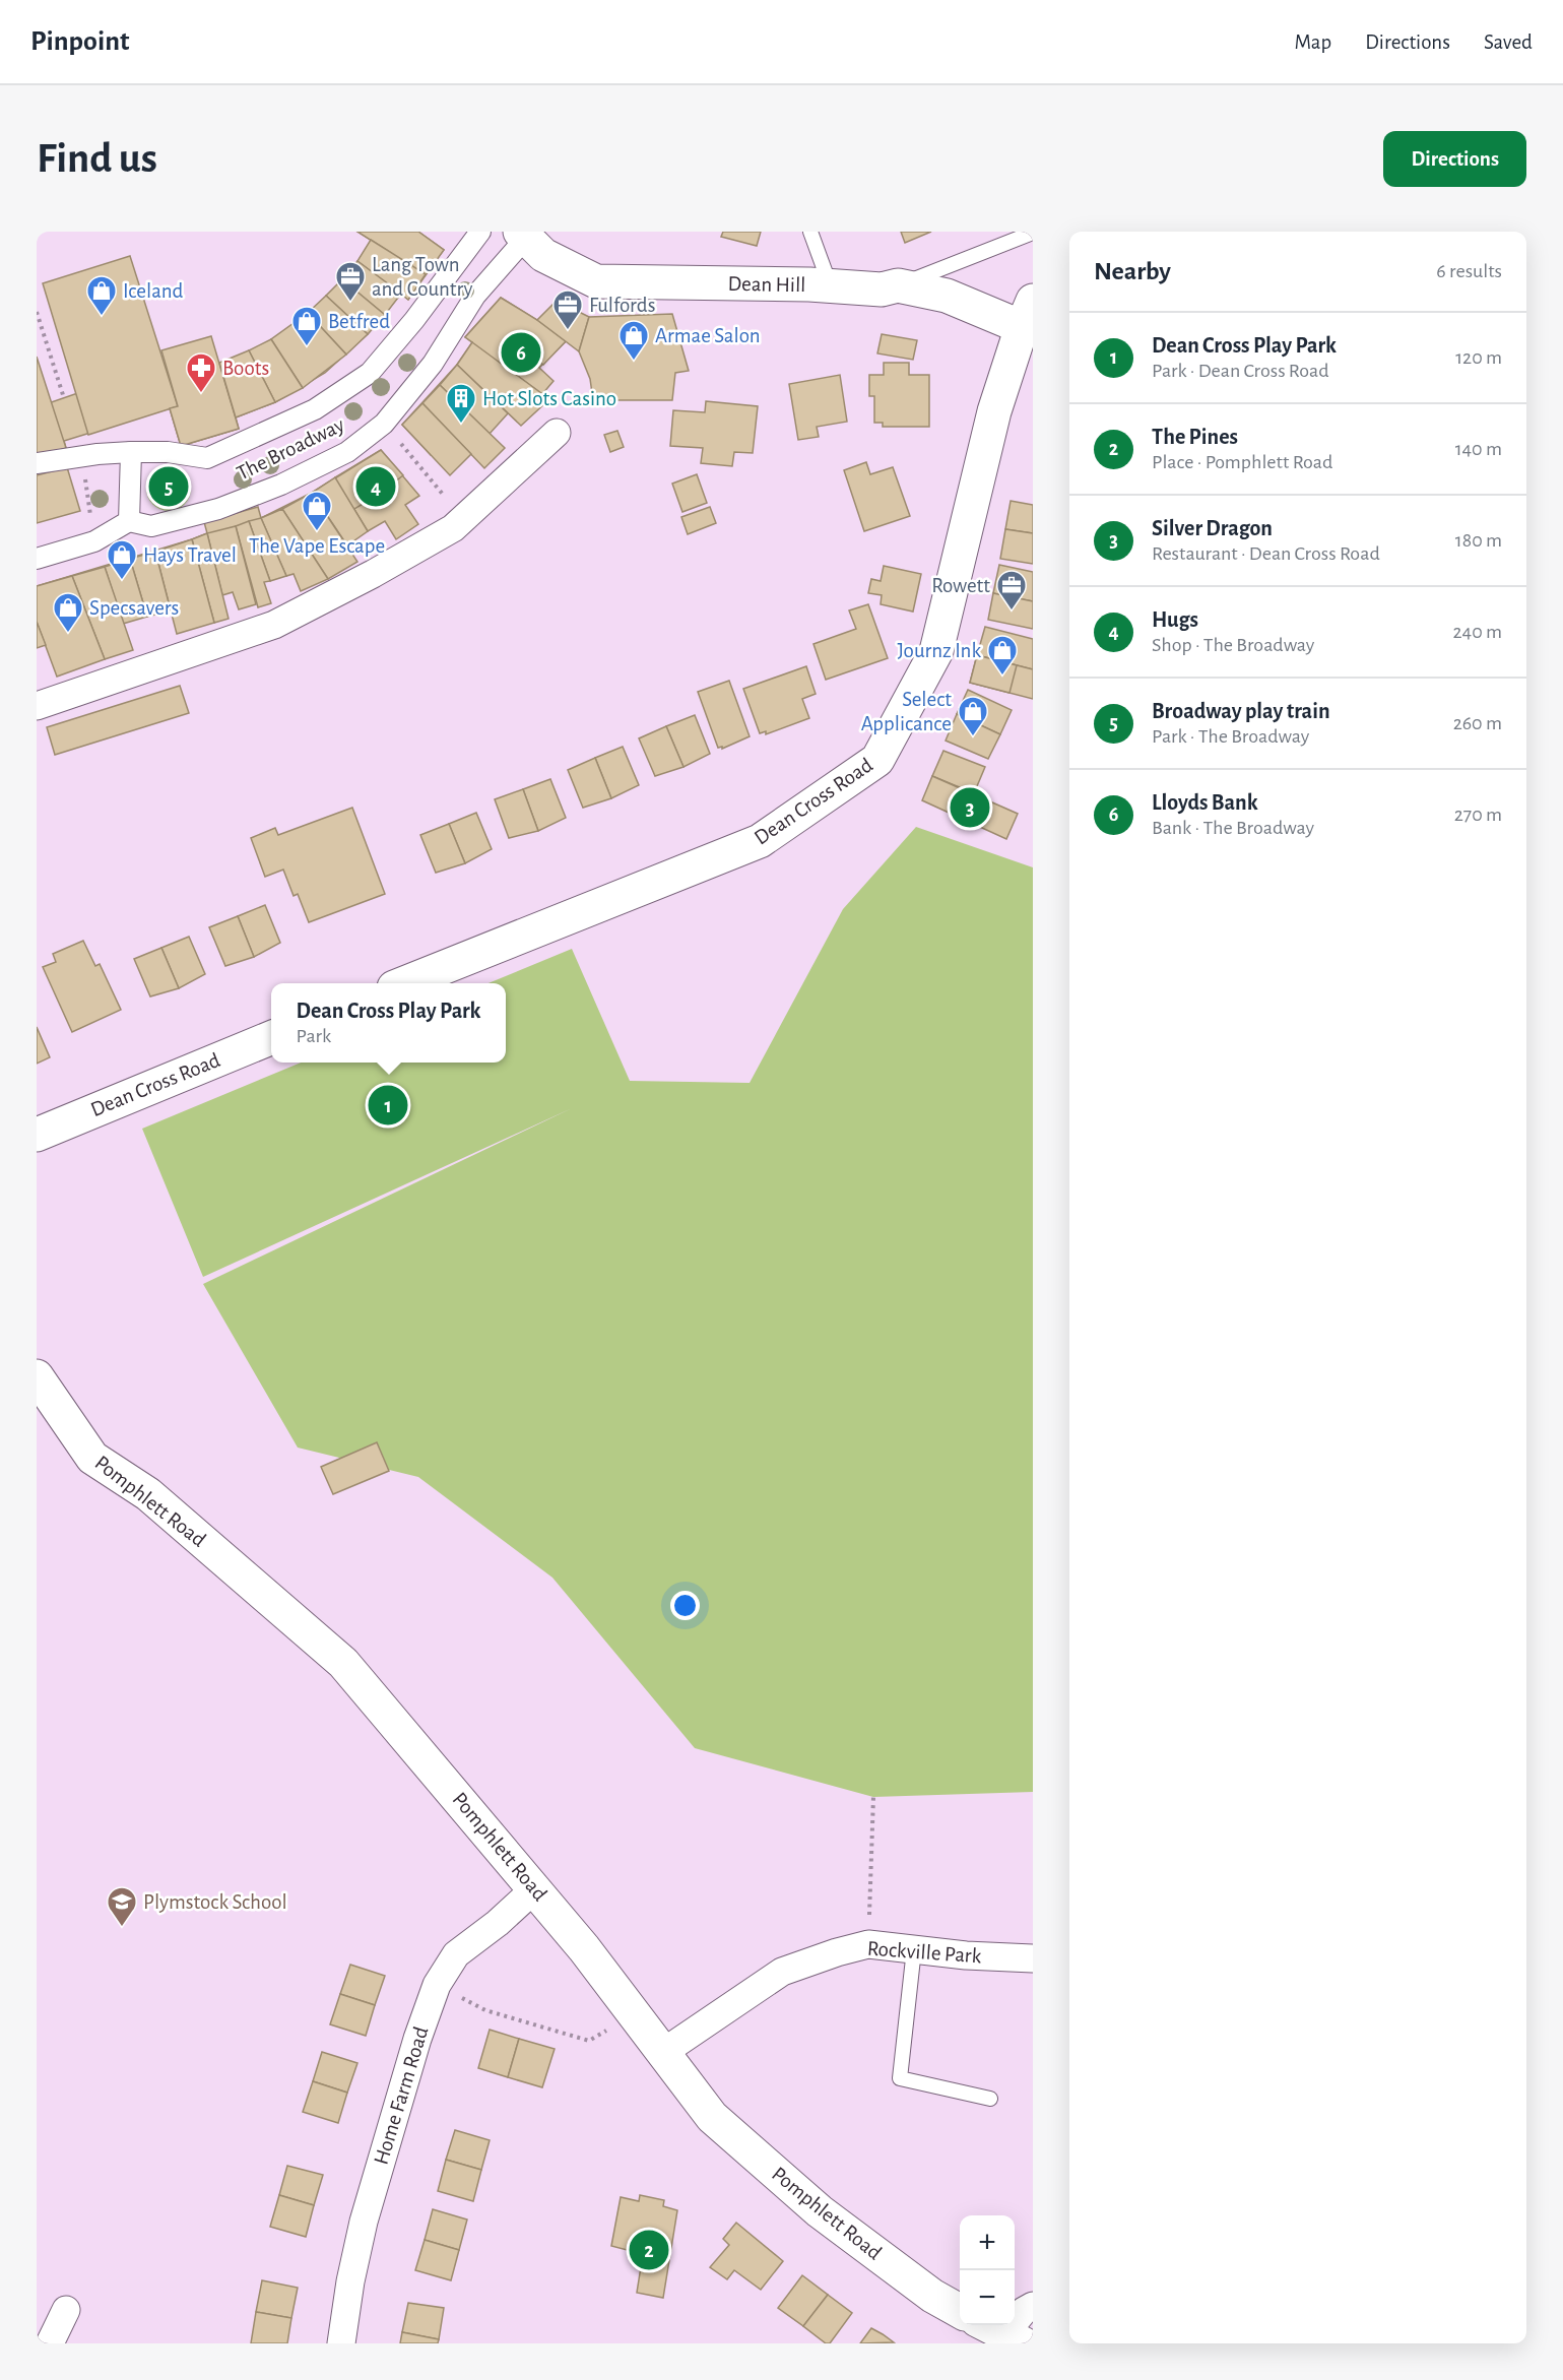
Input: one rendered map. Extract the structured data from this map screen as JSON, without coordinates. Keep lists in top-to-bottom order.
{
  "streets": {
    "street": [
      "Dean Hill",
      "The Broadway",
      "Dean Cross Road",
      "Pomphlett Road",
      "Rockville Park",
      "Home Farm Road"
    ]
  },
  "crossings": [
    ["Dean Hill", "The Broadway"],
    ["Dean Hill", "Dean Cross Road"],
    ["Pomphlett Road", "Rockville Park"],
    ["Pomphlett Road", "Home Farm Road"]
  ],
  "places": {
    "office": ["Lang Town and Country", "Fulfords", "Rowett"],
    "shop": [
      "Iceland",
      "Betfred",
      "Armae Salon",
      "The Vape Escape",
      "Hays Travel",
      "Specsavers",
      "Journz Ink",
      "Select Applicance"
    ],
    "pharmacy": ["Boots"],
    "building": ["Hot Slots Casino"],
    "school or university": ["Plymstock School"]
  },
  "page": {
    "header": "Pinpoint",
    "nav": ["Map", "Directions", "Saved"],
    "buttons": "Directions",
    "title": "Find us",
    "heading": ["Nearby", "6 results"],
    "list": [
      {
        "mark": "1",
        "name": "Dean Cross Play Park",
        "note": "Park · Dean Cross Road",
        "value": "120 m"
      },
      {
        "mark": "2",
        "name": "The Pines",
        "note": "Place · Pomphlett Road",
        "value": "140 m"
      },
      {
        "mark": "3",
        "name": "Silver Dragon",
        "note": "Restaurant · Dean Cross Road",
        "value": "180 m"
      },
      {
        "mark": "4",
        "name": "Hugs",
        "note": "Shop · The Broadway",
        "value": "240 m"
      },
      {
        "mark": "5",
        "name": "Broadway play train",
        "note": "Park · The Broadway",
        "value": "260 m"
      },
      {
        "mark": "6",
        "name": "Lloyds Bank",
        "note": "Bank · The Broadway",
        "value": "270 m"
      }
    ],
    "pins": [
      "6",
      "4",
      "5",
      "3",
      "1",
      "2"
    ],
    "popup": ["Dean Cross Play Park", "Park"],
    "map_buttons": ["+", "−"]
  }
}
